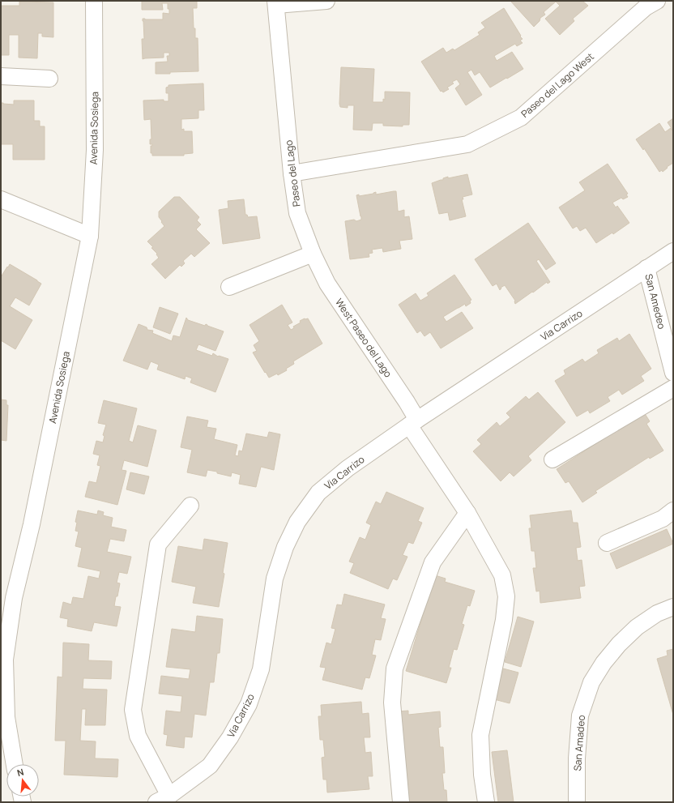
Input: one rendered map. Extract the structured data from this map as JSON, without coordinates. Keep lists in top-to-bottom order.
{
  "streets": {
    "street": [
      "Paseo del Lago West",
      "Avenida Sosiega",
      "Paseo del Lago",
      "San Amedeo",
      "Via Carrizo",
      "West Paseo del Lago",
      "San Amadeo"
    ]
  },
  "crossings": [
    ["Paseo del Lago West", "Paseo del Lago"],
    ["Paseo del Lago", "West Paseo del Lago"],
    ["San Amedeo", "Via Carrizo"],
    ["Via Carrizo", "West Paseo del Lago"]
  ],
  "north": "top"
}
